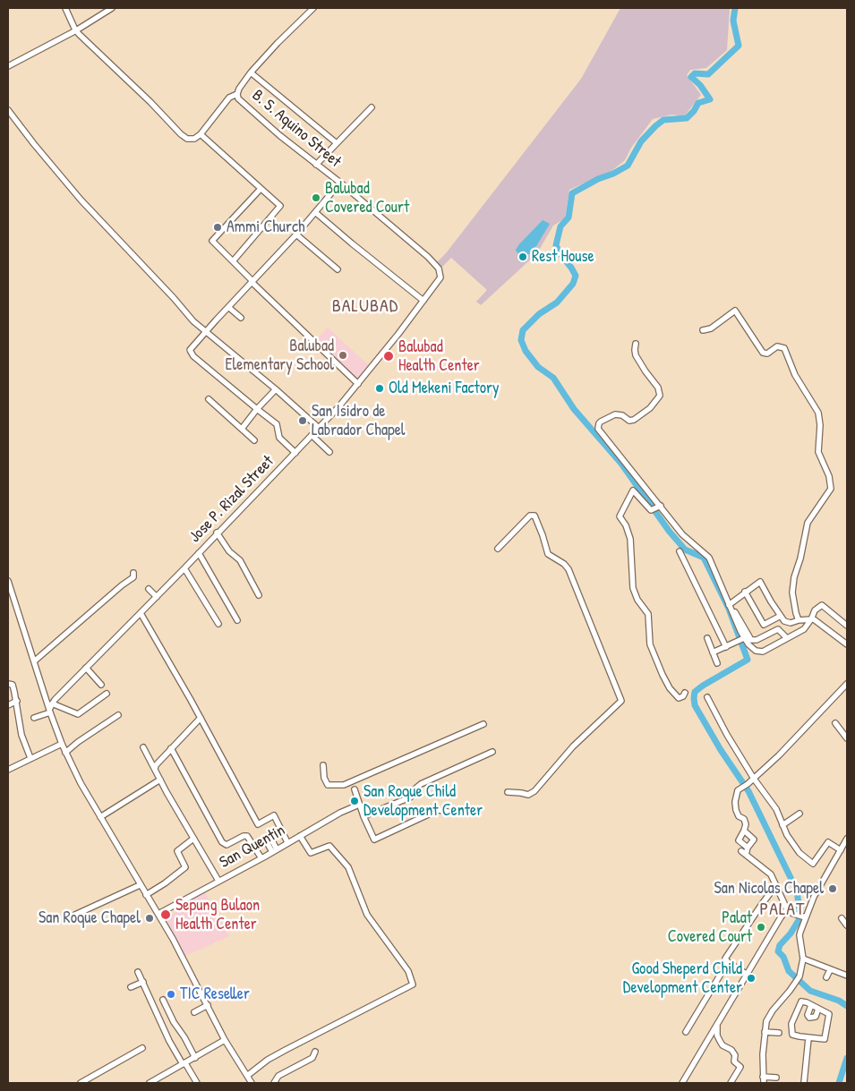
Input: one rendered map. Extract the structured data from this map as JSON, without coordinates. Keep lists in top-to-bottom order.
{
  "streets": {
    "street": ["B. S. Aquino Street", "Jose P. Rizal Street", "San Quentin"]
  },
  "crossings": [
    ["B. S. Aquino Street", "Jose P. Rizal Street"]
  ],
  "districts": ["BALUBAD", "PALAT"],
  "places": [
    "Balubad Covered Court",
    "Ammi Church",
    "Rest House",
    "Balubad Elementary School",
    "Balubad Health Center",
    "Old Mekeni Factory",
    "San Isidro de Labrador Chapel",
    "San Roque Child Development Center",
    "San Nicolas Chapel",
    "Sepung Bulaon Health Center",
    "San Roque Chapel",
    "Palat Covered Court",
    "Good Sheperd Child Development Center",
    "TIC Reseller"
  ]
}
